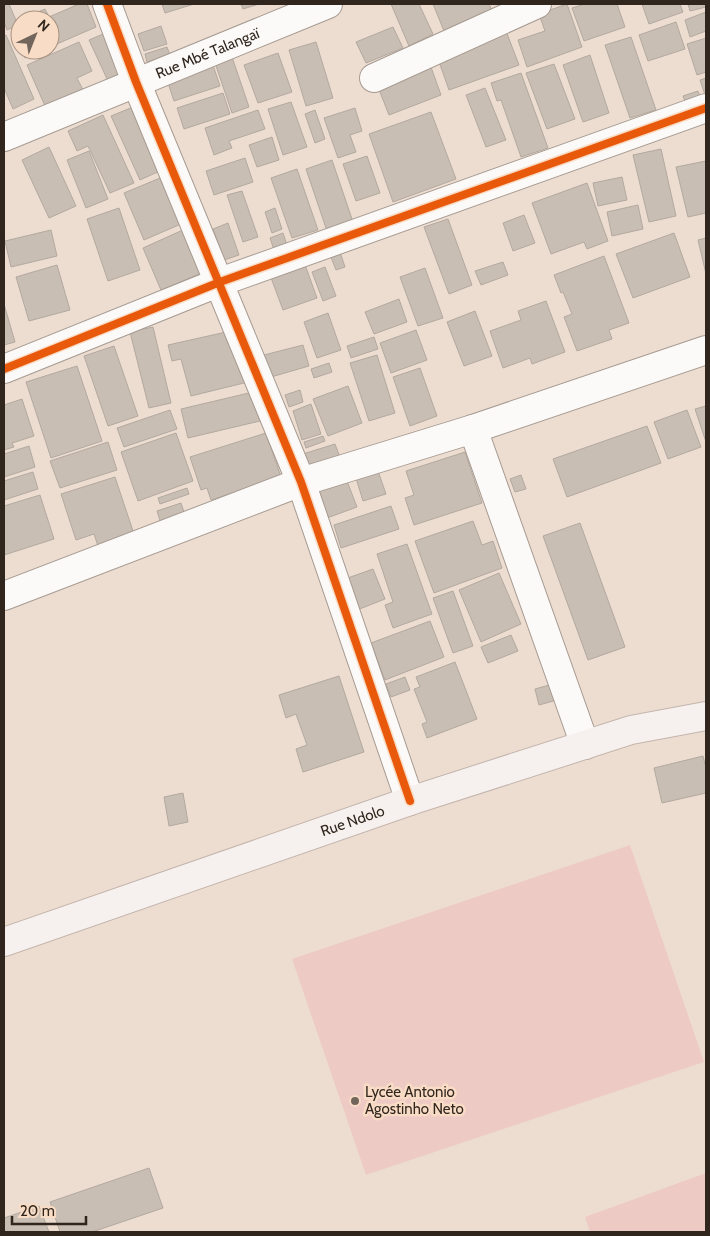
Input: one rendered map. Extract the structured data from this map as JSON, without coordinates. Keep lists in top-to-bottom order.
{
  "streets": {
    "main road": ["Rue Ndolo"],
    "street": ["Rue Mbé Talangaï"]
  },
  "places": ["Lycée Antonio Agostinho Neto"],
  "scale_bar": "20 m",
  "north": "top right"
}
